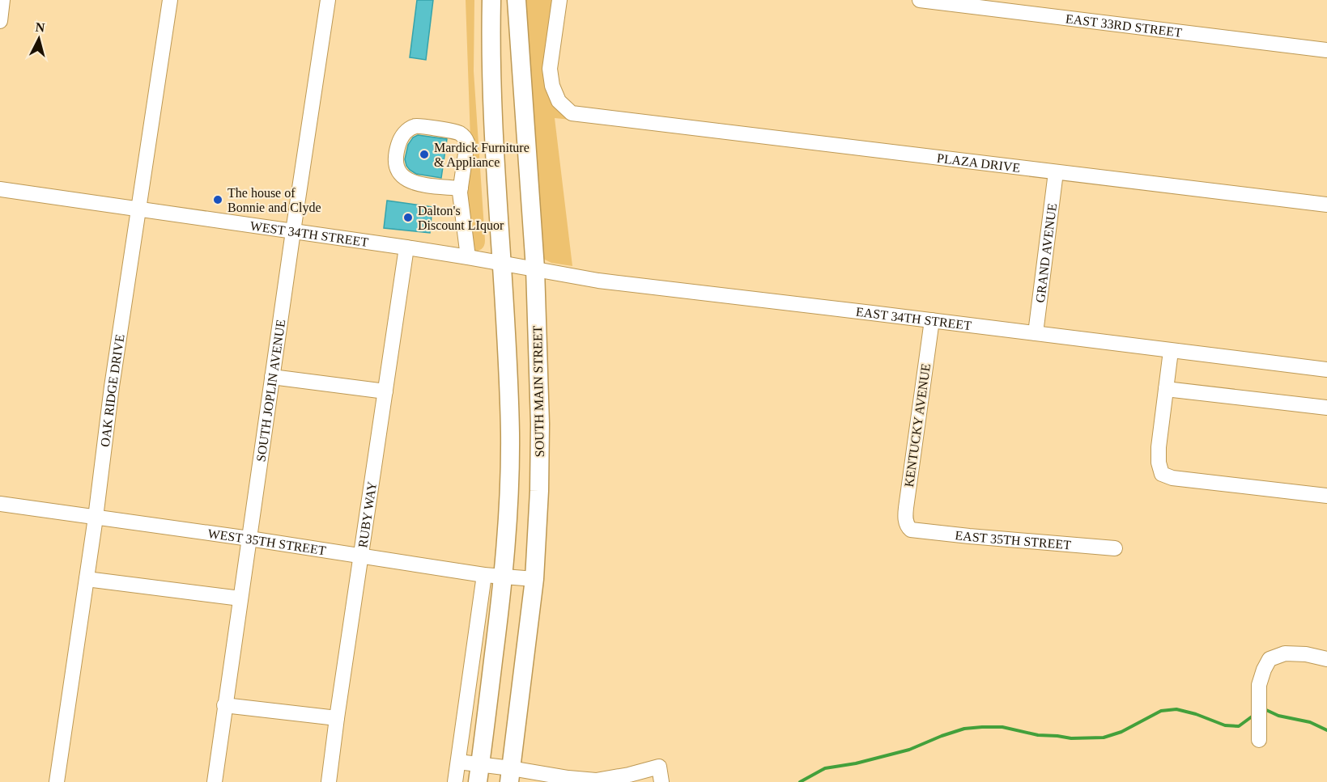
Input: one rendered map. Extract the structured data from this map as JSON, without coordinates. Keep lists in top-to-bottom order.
{
  "streets": {
    "main road": ["SOUTH MAIN STREET"],
    "street": [
      "EAST 33RD STREET",
      "PLAZA DRIVE",
      "WEST 34TH STREET",
      "GRAND AVENUE",
      "EAST 34TH STREET",
      "OAK RIDGE DRIVE",
      "SOUTH JOPLIN AVENUE",
      "KENTUCKY AVENUE",
      "RUBY WAY",
      "EAST 35TH STREET",
      "WEST 35TH STREET"
    ]
  },
  "crossings": [
    ["PLAZA DRIVE", "GRAND AVENUE"],
    ["WEST 34TH STREET", "EAST 34TH STREET"],
    ["WEST 34TH STREET", "OAK RIDGE DRIVE"],
    ["WEST 34TH STREET", "SOUTH JOPLIN AVENUE"],
    ["WEST 34TH STREET", "RUBY WAY"],
    ["GRAND AVENUE", "EAST 34TH STREET"],
    ["EAST 34TH STREET", "SOUTH MAIN STREET"],
    ["EAST 34TH STREET", "KENTUCKY AVENUE"],
    ["OAK RIDGE DRIVE", "WEST 35TH STREET"],
    ["SOUTH JOPLIN AVENUE", "WEST 35TH STREET"],
    ["SOUTH MAIN STREET", "WEST 35TH STREET"],
    ["KENTUCKY AVENUE", "EAST 35TH STREET"],
    ["RUBY WAY", "WEST 35TH STREET"]
  ],
  "places": ["Mardick Furniture & Appliance", "The house of Bonnie and Clyde", "Dalton's Discount LIquor"],
  "north": "top"
}
